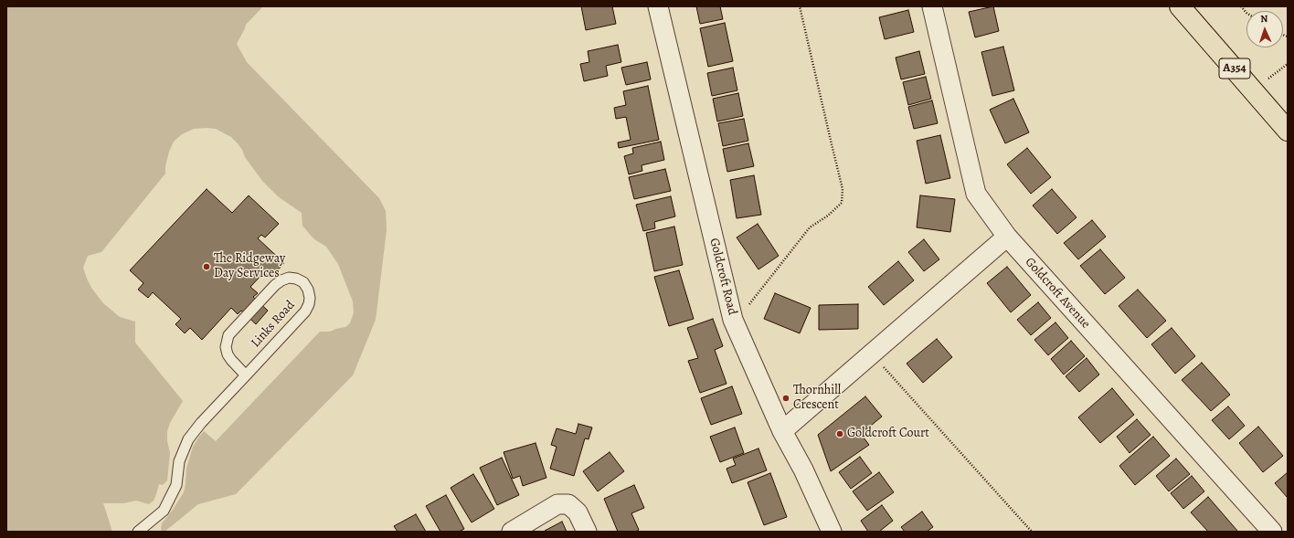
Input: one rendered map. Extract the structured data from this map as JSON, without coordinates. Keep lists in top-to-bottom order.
{
  "streets": {
    "highway": ["A354"],
    "street": ["Goldcroft Road", "Goldcroft Avenue"],
    "lane": ["Links Road"]
  },
  "places": ["The Ridgeway Day Services", "Thornhill Crescent", "Goldcroft Court"],
  "north": "top"
}
